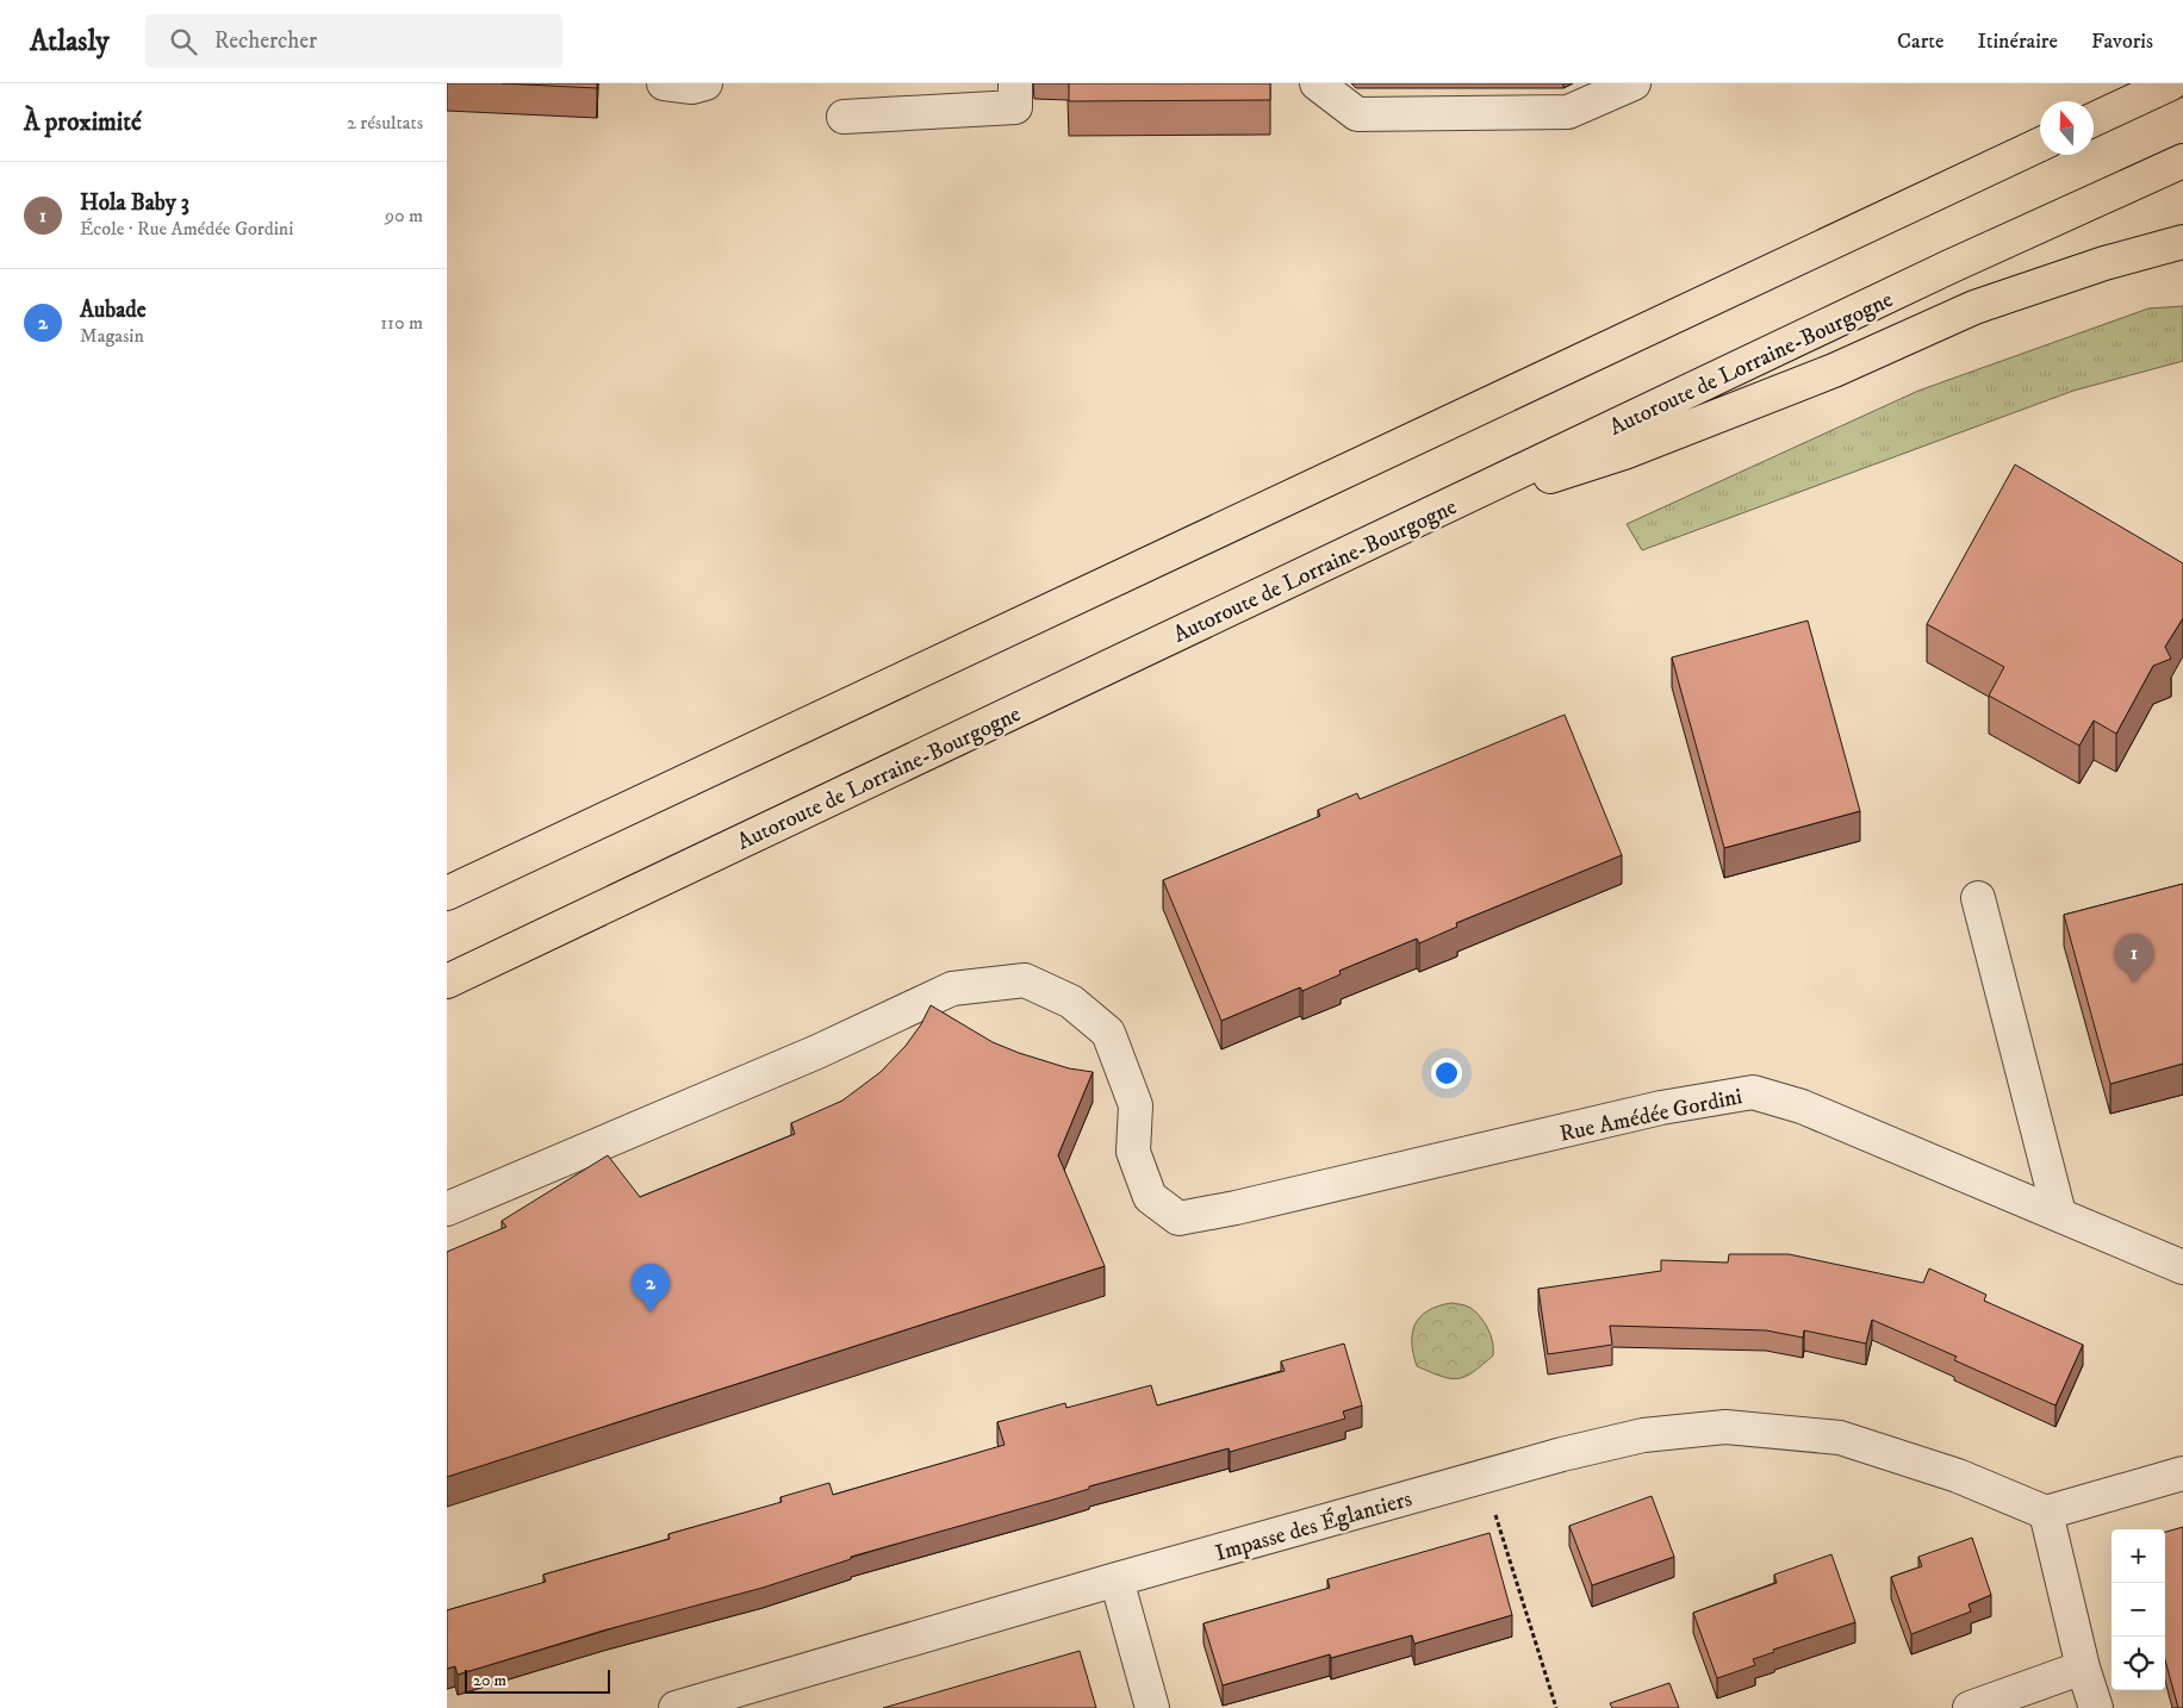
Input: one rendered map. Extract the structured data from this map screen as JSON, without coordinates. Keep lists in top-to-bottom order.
{
  "streets": {
    "highway": ["Autoroute de Lorraine-Bourgogne"],
    "street": ["Rue Amédée Gordini", "Impasse des Églantiers"]
  },
  "scale_bar": "20 m",
  "north": "top",
  "page": {
    "header": "Atlasly",
    "search": "Rechercher",
    "nav": ["Carte", "Itinéraire", "Favoris"],
    "heading": ["À proximité", "2 résultats"],
    "list": [
      {
        "mark": "1",
        "name": "Hola Baby 3",
        "note": "École · Rue Amédée Gordini",
        "value": "90 m"
      },
      {
        "mark": "2",
        "name": "Aubade",
        "note": "Magasin",
        "value": "110 m"
      }
    ],
    "pins": ["1", "2"],
    "map_buttons": ["+", "−"],
    "scale": "20 m"
  }
}
